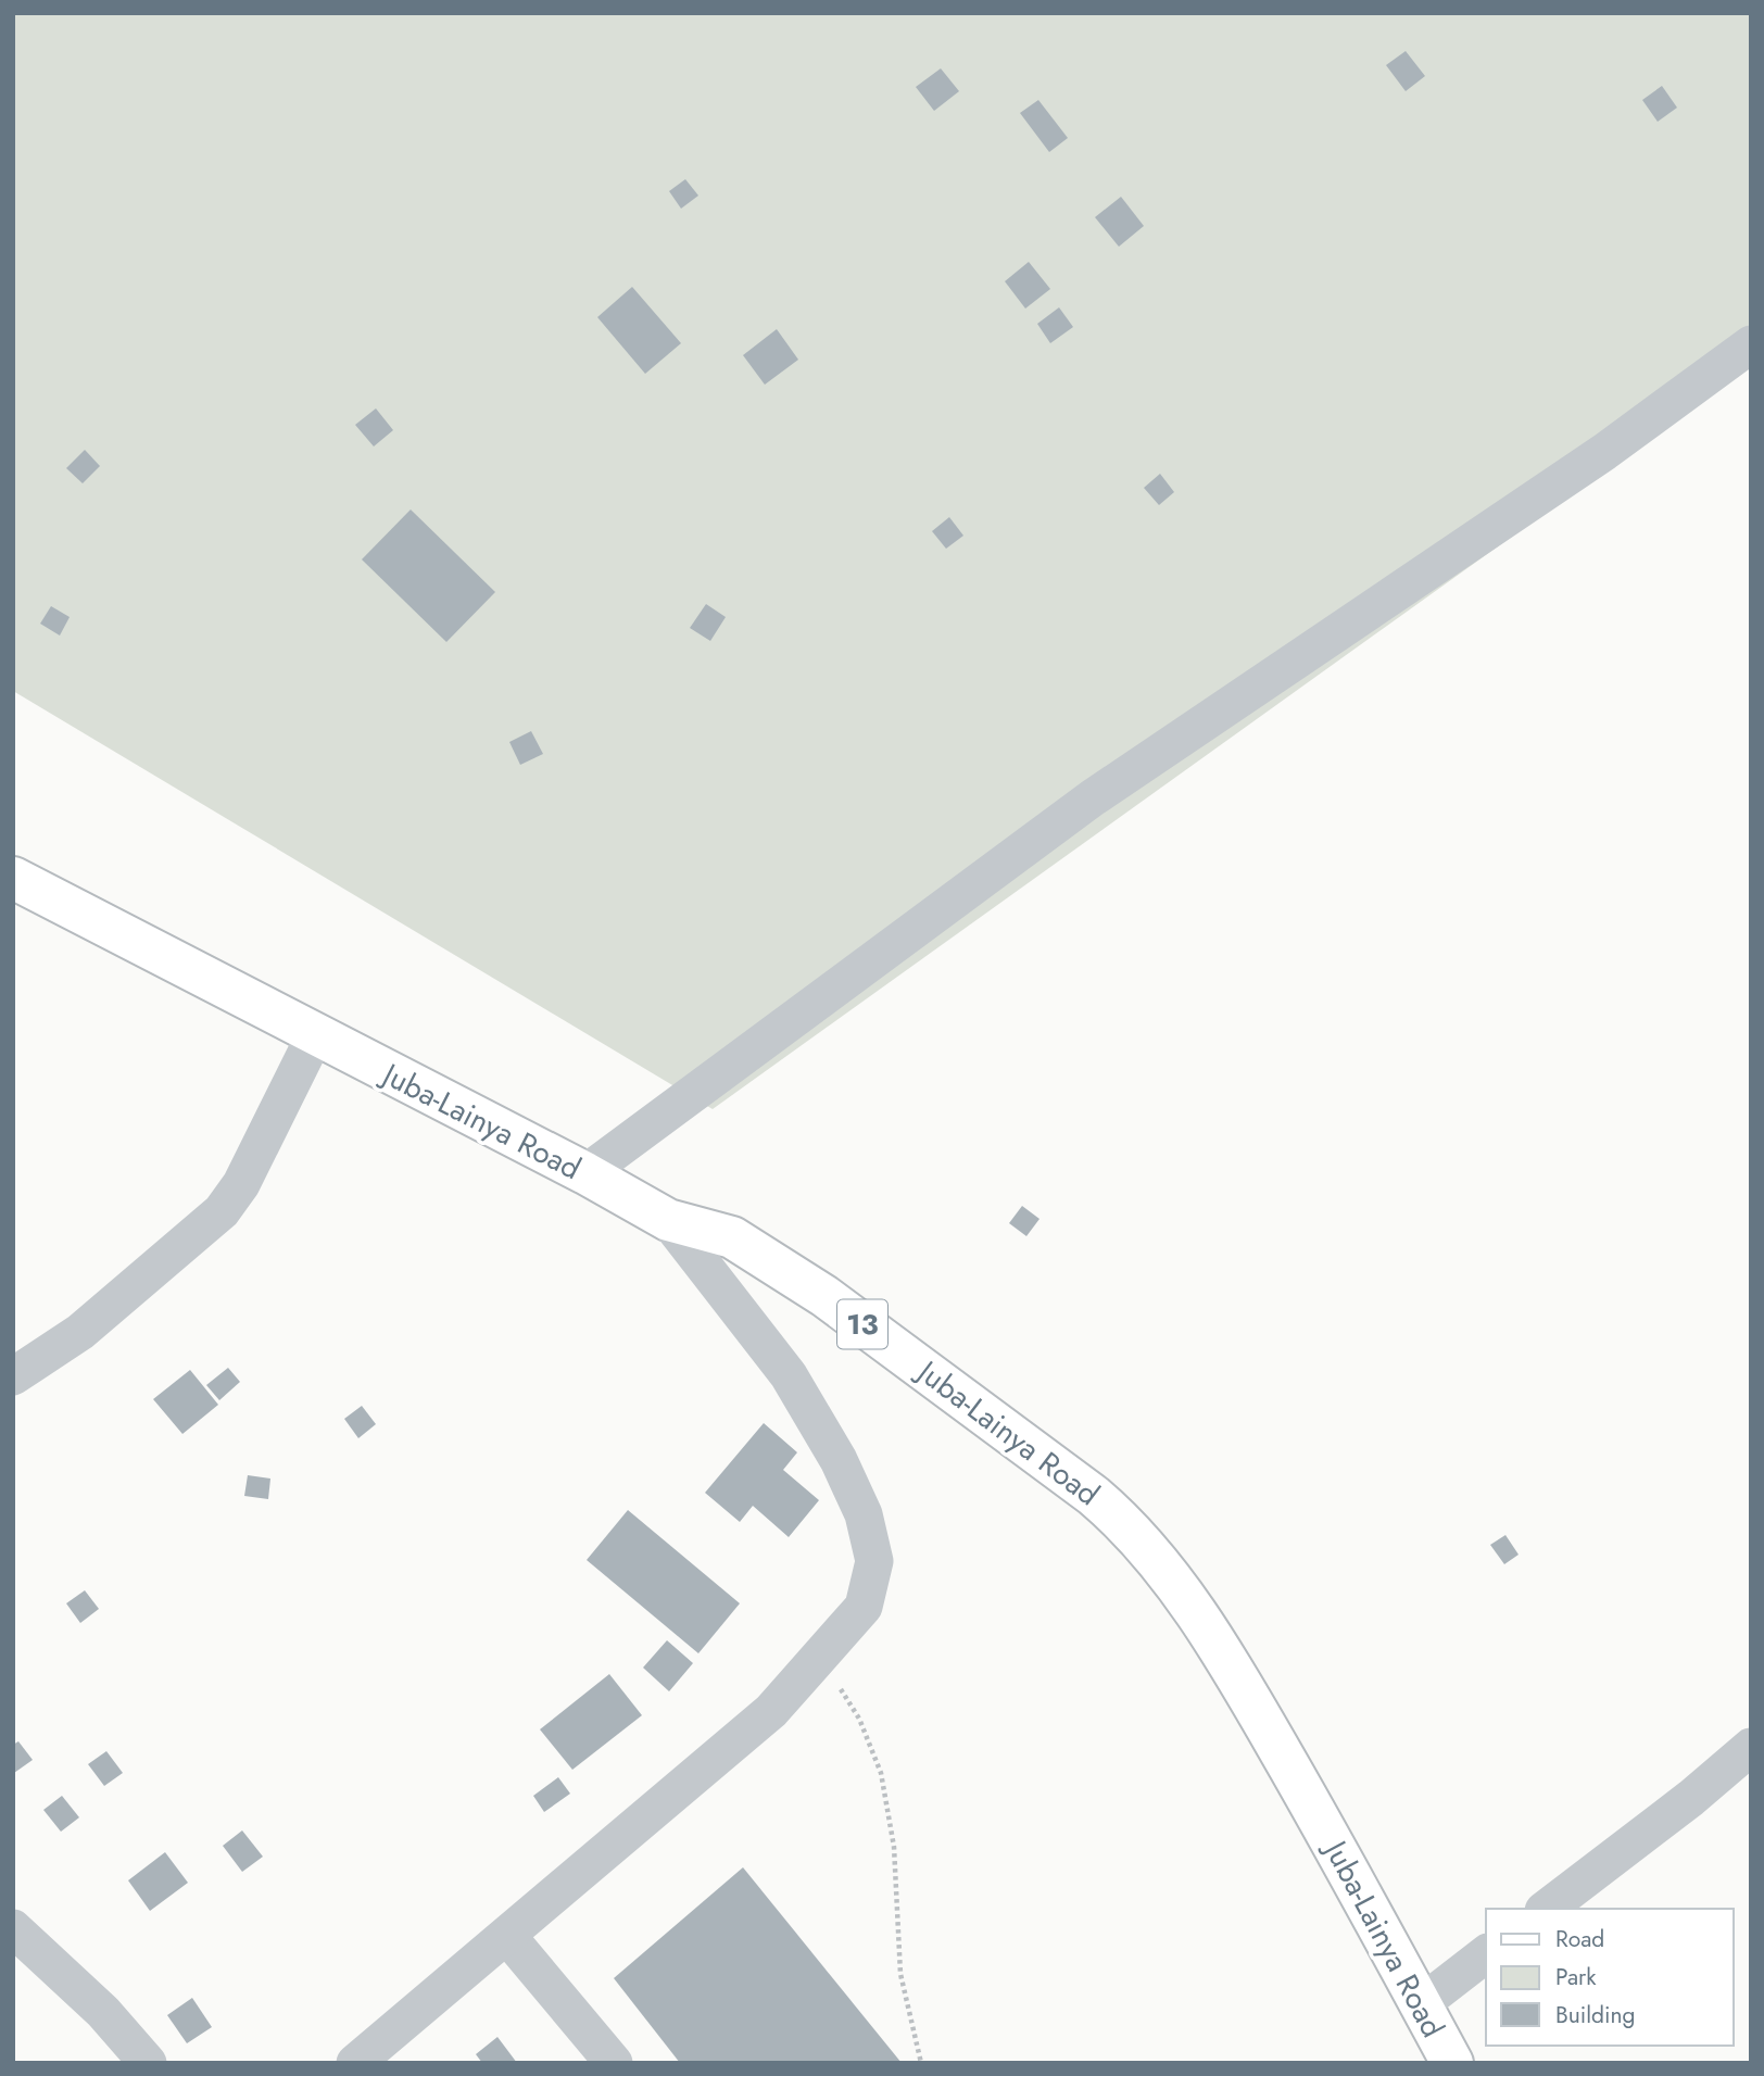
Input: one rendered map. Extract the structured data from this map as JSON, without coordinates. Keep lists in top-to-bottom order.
{
  "streets": {
    "main road": ["Juba-Lainya Road", "13"]
  },
  "legend": ["Road", "Park", "Building"]
}
